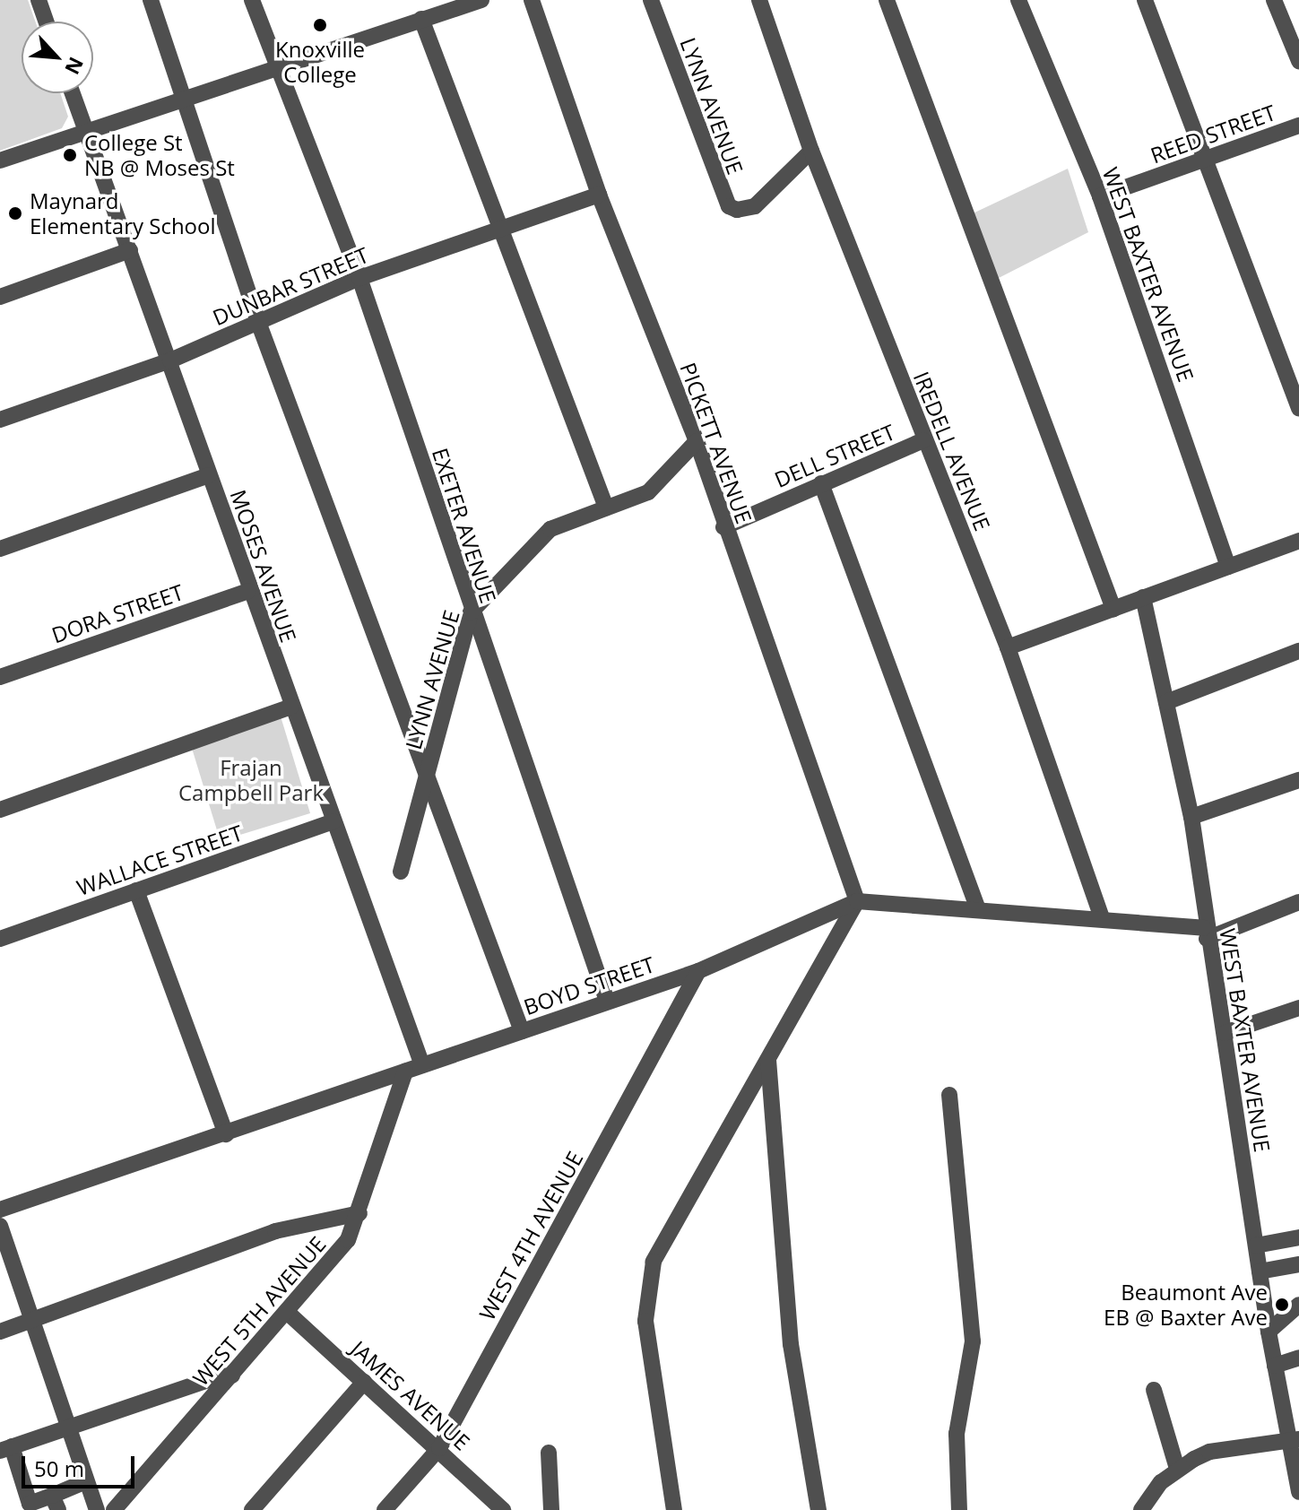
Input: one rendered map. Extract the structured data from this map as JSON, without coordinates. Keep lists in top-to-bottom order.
{
  "streets": {
    "street": [
      "LYNN AVENUE",
      "REED STREET",
      "WEST BAXTER AVENUE",
      "DUNBAR STREET",
      "PICKETT AVENUE",
      "IREDELL AVENUE",
      "DELL STREET",
      "EXETER AVENUE",
      "MOSES AVENUE",
      "DORA STREET",
      "WALLACE STREET",
      "BOYD STREET",
      "WEST 4TH AVENUE",
      "WEST 5TH AVENUE",
      "JAMES AVENUE"
    ]
  },
  "crossings": [
    ["LYNN AVENUE", "PICKETT AVENUE"],
    ["LYNN AVENUE", "IREDELL AVENUE"],
    ["LYNN AVENUE", "EXETER AVENUE"],
    ["REED STREET", "WEST BAXTER AVENUE"],
    ["WEST BAXTER AVENUE", "BOYD STREET"],
    ["DUNBAR STREET", "PICKETT AVENUE"],
    ["DUNBAR STREET", "EXETER AVENUE"],
    ["DUNBAR STREET", "MOSES AVENUE"],
    ["PICKETT AVENUE", "DELL STREET"],
    ["PICKETT AVENUE", "BOYD STREET"],
    ["IREDELL AVENUE", "DELL STREET"],
    ["IREDELL AVENUE", "BOYD STREET"],
    ["EXETER AVENUE", "BOYD STREET"],
    ["MOSES AVENUE", "DORA STREET"],
    ["MOSES AVENUE", "WALLACE STREET"],
    ["MOSES AVENUE", "BOYD STREET"],
    ["BOYD STREET", "WEST 4TH AVENUE"],
    ["BOYD STREET", "WEST 5TH AVENUE"],
    ["WEST 4TH AVENUE", "JAMES AVENUE"],
    ["WEST 5TH AVENUE", "JAMES AVENUE"]
  ],
  "parks": ["Frajan Campbell Park"],
  "places": [
    "Knoxville College",
    "College St NB @ Moses St",
    "Maynard Elementary School",
    "Beaumont Ave EB @ Baxter Ave"
  ],
  "scale_bar": "50 m",
  "north": "bottom right"
}
